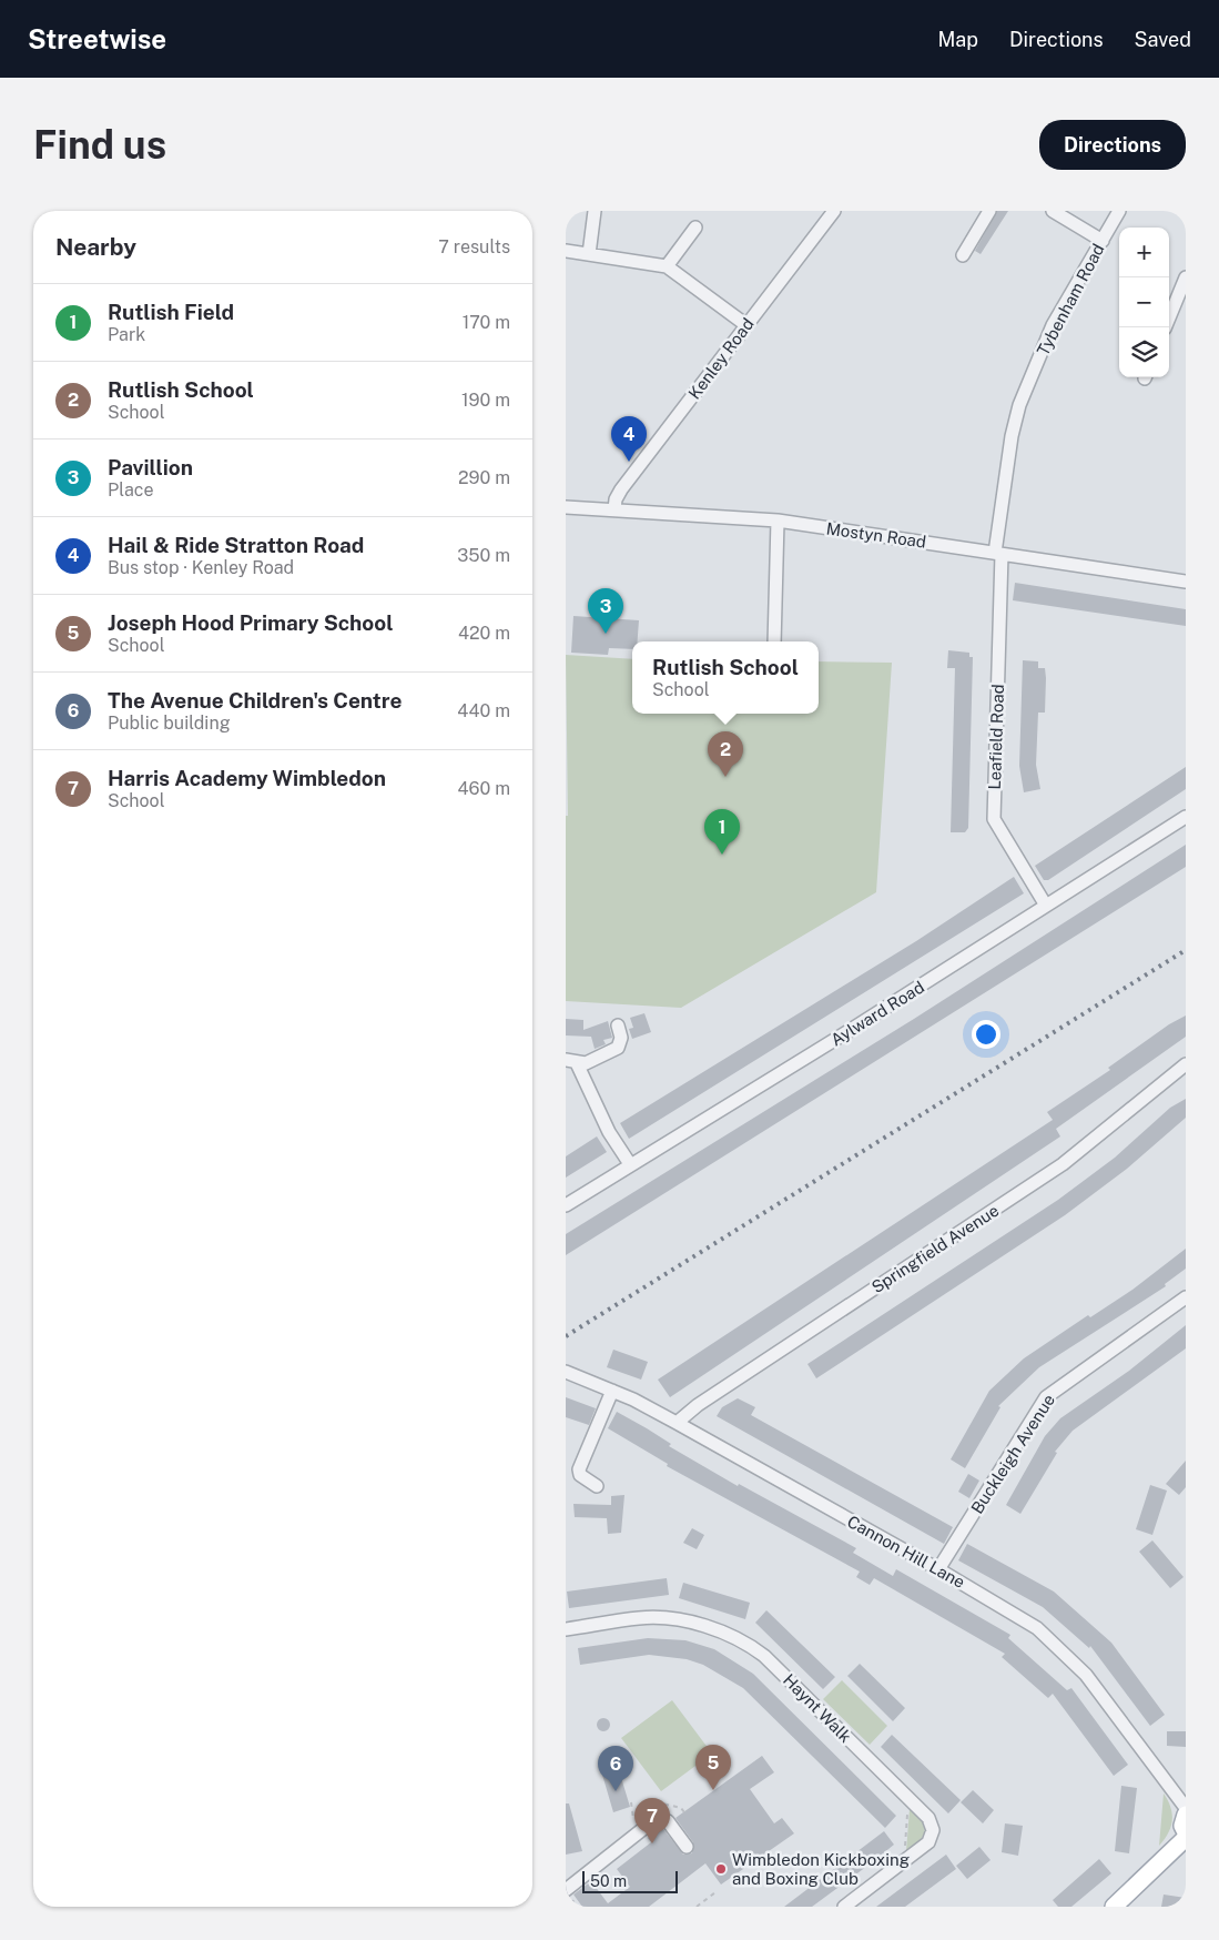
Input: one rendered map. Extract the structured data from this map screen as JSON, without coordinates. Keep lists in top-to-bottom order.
{
  "streets": {
    "street": [
      "Tybenham Road",
      "Kenley Road",
      "Mostyn Road",
      "Leafield Road",
      "Aylward Road",
      "Springfield Avenue",
      "Buckleigh Avenue",
      "Cannon Hill Lane",
      "Haynt Walk"
    ]
  },
  "crossings": [
    ["Tybenham Road", "Mostyn Road"],
    ["Tybenham Road", "Leafield Road"],
    ["Kenley Road", "Mostyn Road"],
    ["Mostyn Road", "Leafield Road"],
    ["Leafield Road", "Aylward Road"],
    ["Springfield Avenue", "Cannon Hill Lane"],
    ["Buckleigh Avenue", "Cannon Hill Lane"]
  ],
  "places": ["Wimbledon Kickboxing and Boxing Club"],
  "scale_bar": "50 m",
  "page": {
    "header": "Streetwise",
    "nav": ["Map", "Directions", "Saved"],
    "buttons": "Directions",
    "title": "Find us",
    "heading": ["Nearby", "7 results"],
    "map_buttons": ["+", "−"],
    "list": [
      {
        "mark": "1",
        "name": "Rutlish Field",
        "note": "Park",
        "value": "170 m"
      },
      {
        "mark": "2",
        "name": "Rutlish School",
        "note": "School",
        "value": "190 m"
      },
      {
        "mark": "3",
        "name": "Pavillion",
        "note": "Place",
        "value": "290 m"
      },
      {
        "mark": "4",
        "name": "Hail & Ride Stratton Road",
        "note": "Bus stop · Kenley Road",
        "value": "350 m"
      },
      {
        "mark": "5",
        "name": "Joseph Hood Primary School",
        "note": "School",
        "value": "420 m"
      },
      {
        "mark": "6",
        "name": "The Avenue Children's Centre",
        "note": "Public building",
        "value": "440 m"
      },
      {
        "mark": "7",
        "name": "Harris Academy Wimbledon",
        "note": "School",
        "value": "460 m"
      }
    ],
    "pins": [
      "4",
      "3",
      "2",
      "1",
      "5",
      "6",
      "7"
    ],
    "popup": ["Rutlish School", "School"],
    "scale": "50 m"
  }
}
